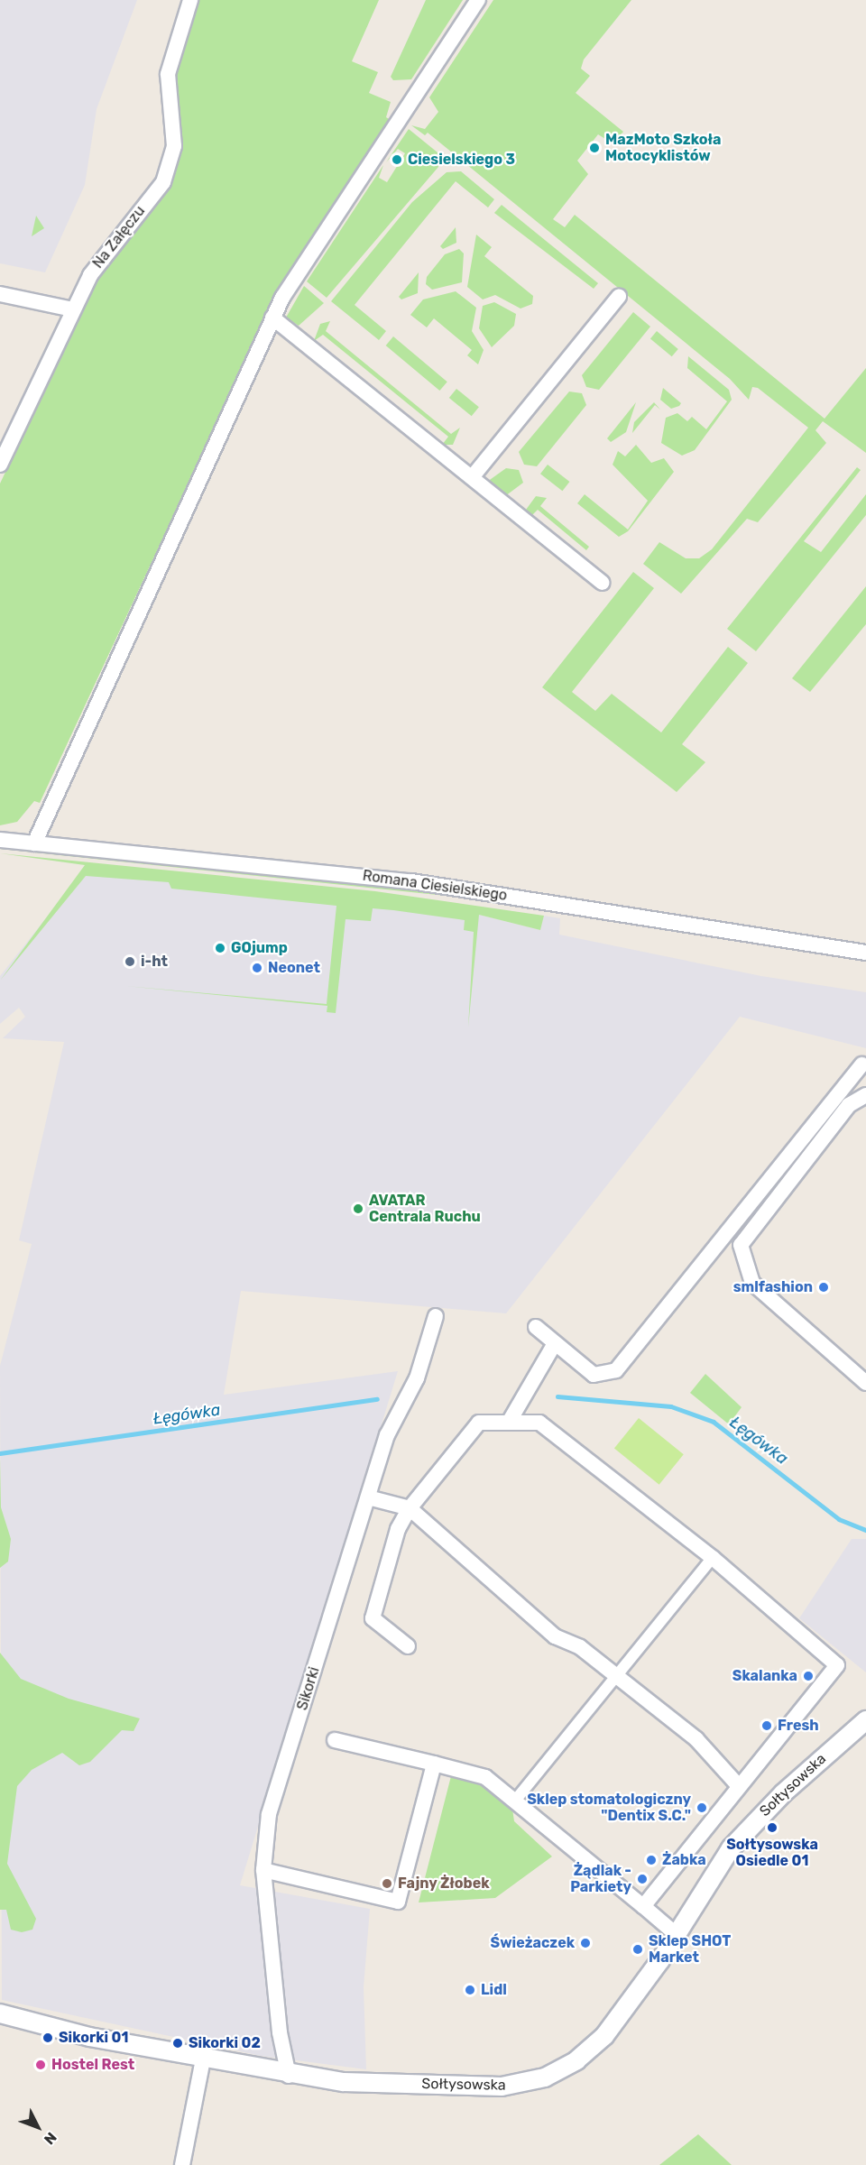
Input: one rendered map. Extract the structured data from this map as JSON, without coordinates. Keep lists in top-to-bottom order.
{
  "streets": {
    "street": [
      "Na Załęczu",
      "Romana Ciesielskiego",
      "Sikorki",
      "Sołtysowska"
    ]
  },
  "crossings": [
    ["Sikorki", "Sołtysowska"]
  ],
  "water": ["Łęgówka"],
  "places": [
    "MazMoto Szkoła Motocyklistów",
    "Ciesielskiego 3",
    "GOjump",
    "i-ht",
    "Neonet",
    "AVATAR Centrala Ruchu",
    "smlfashion",
    "Skalanka",
    "Fresh",
    "Sklep stomatologiczny \"Dentix S.C.\"",
    "Sołtysowska Osiedle 01",
    "Żabka",
    "Żądlak - Parkiety",
    "Fajny Żłobek",
    "Świeżaczek",
    "Sklep SHOT Market",
    "Lidl",
    "Sikorki 01",
    "Sikorki 02",
    "Hostel Rest"
  ],
  "north": "bottom right"
}
